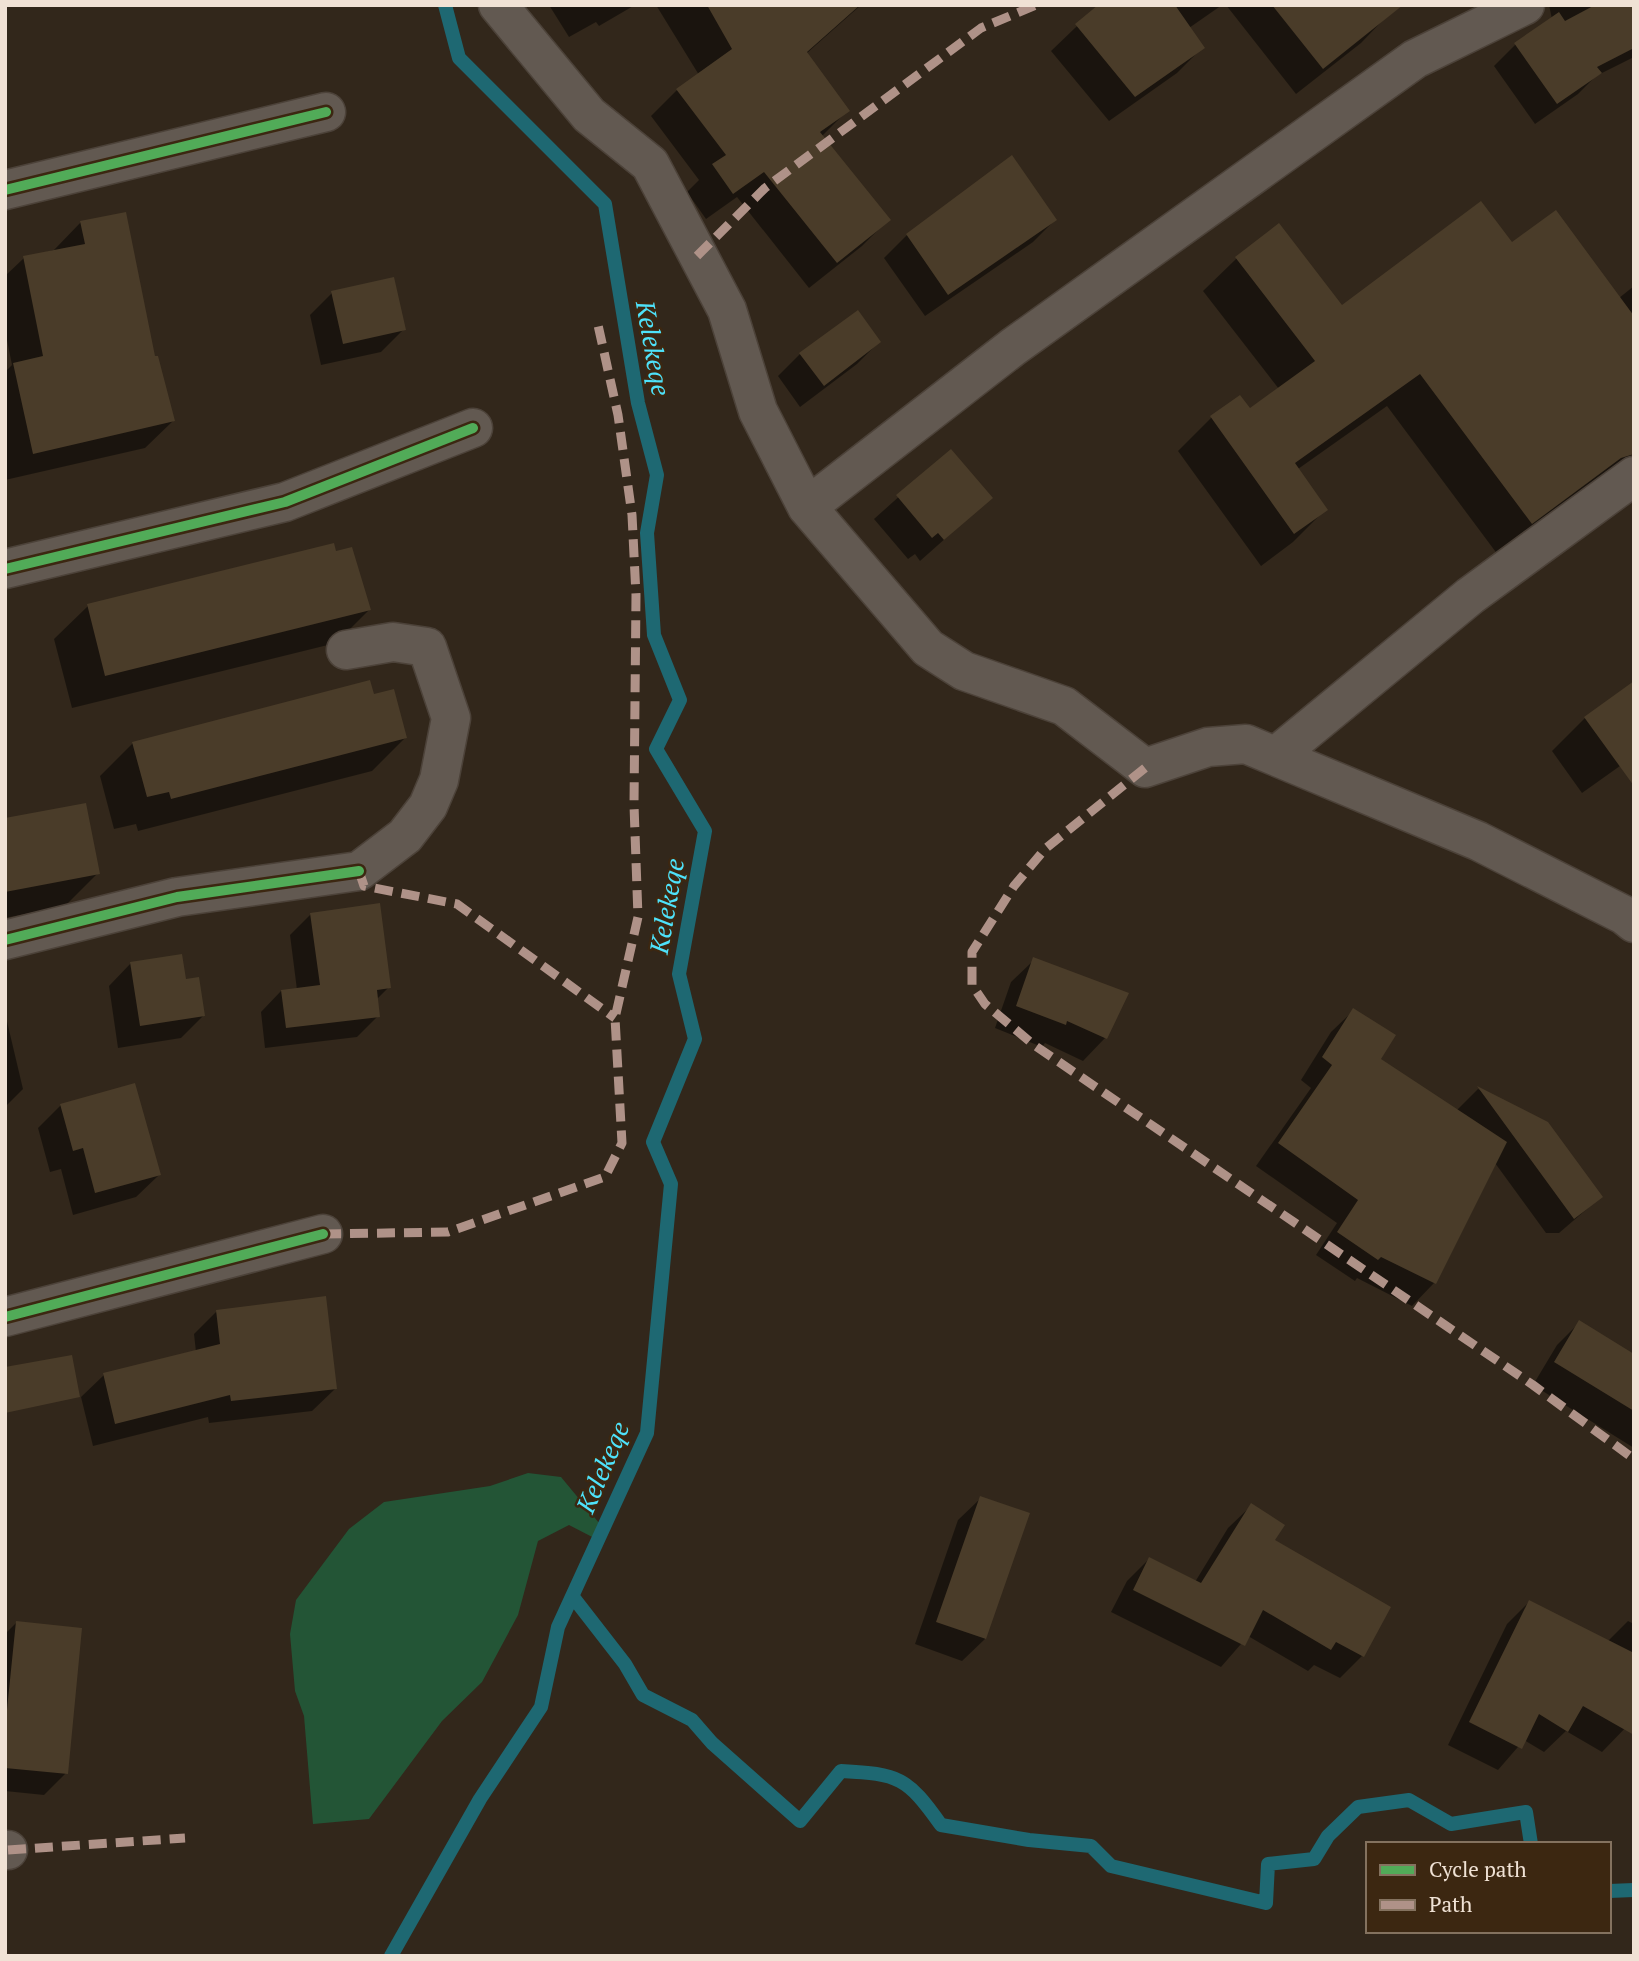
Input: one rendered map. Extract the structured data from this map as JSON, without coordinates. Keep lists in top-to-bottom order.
{
  "water": ["Kelekeqe"],
  "legend": ["Cycle path", "Path"]
}
